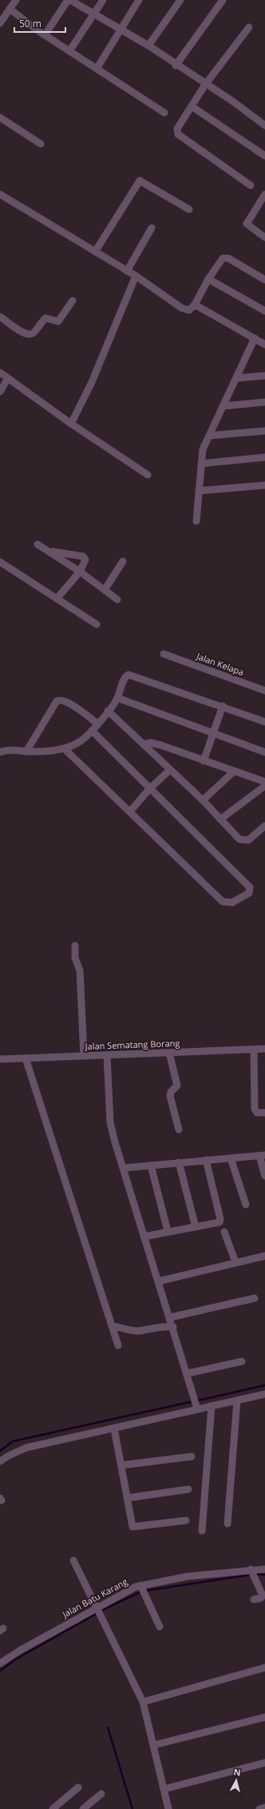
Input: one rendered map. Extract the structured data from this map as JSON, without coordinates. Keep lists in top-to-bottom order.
{
  "streets": {
    "street": ["Jalan Kelapa", "Jalan Sematang Borang", "Jalan Batu Karang"]
  },
  "scale_bar": "50 m",
  "north": "top"
}
